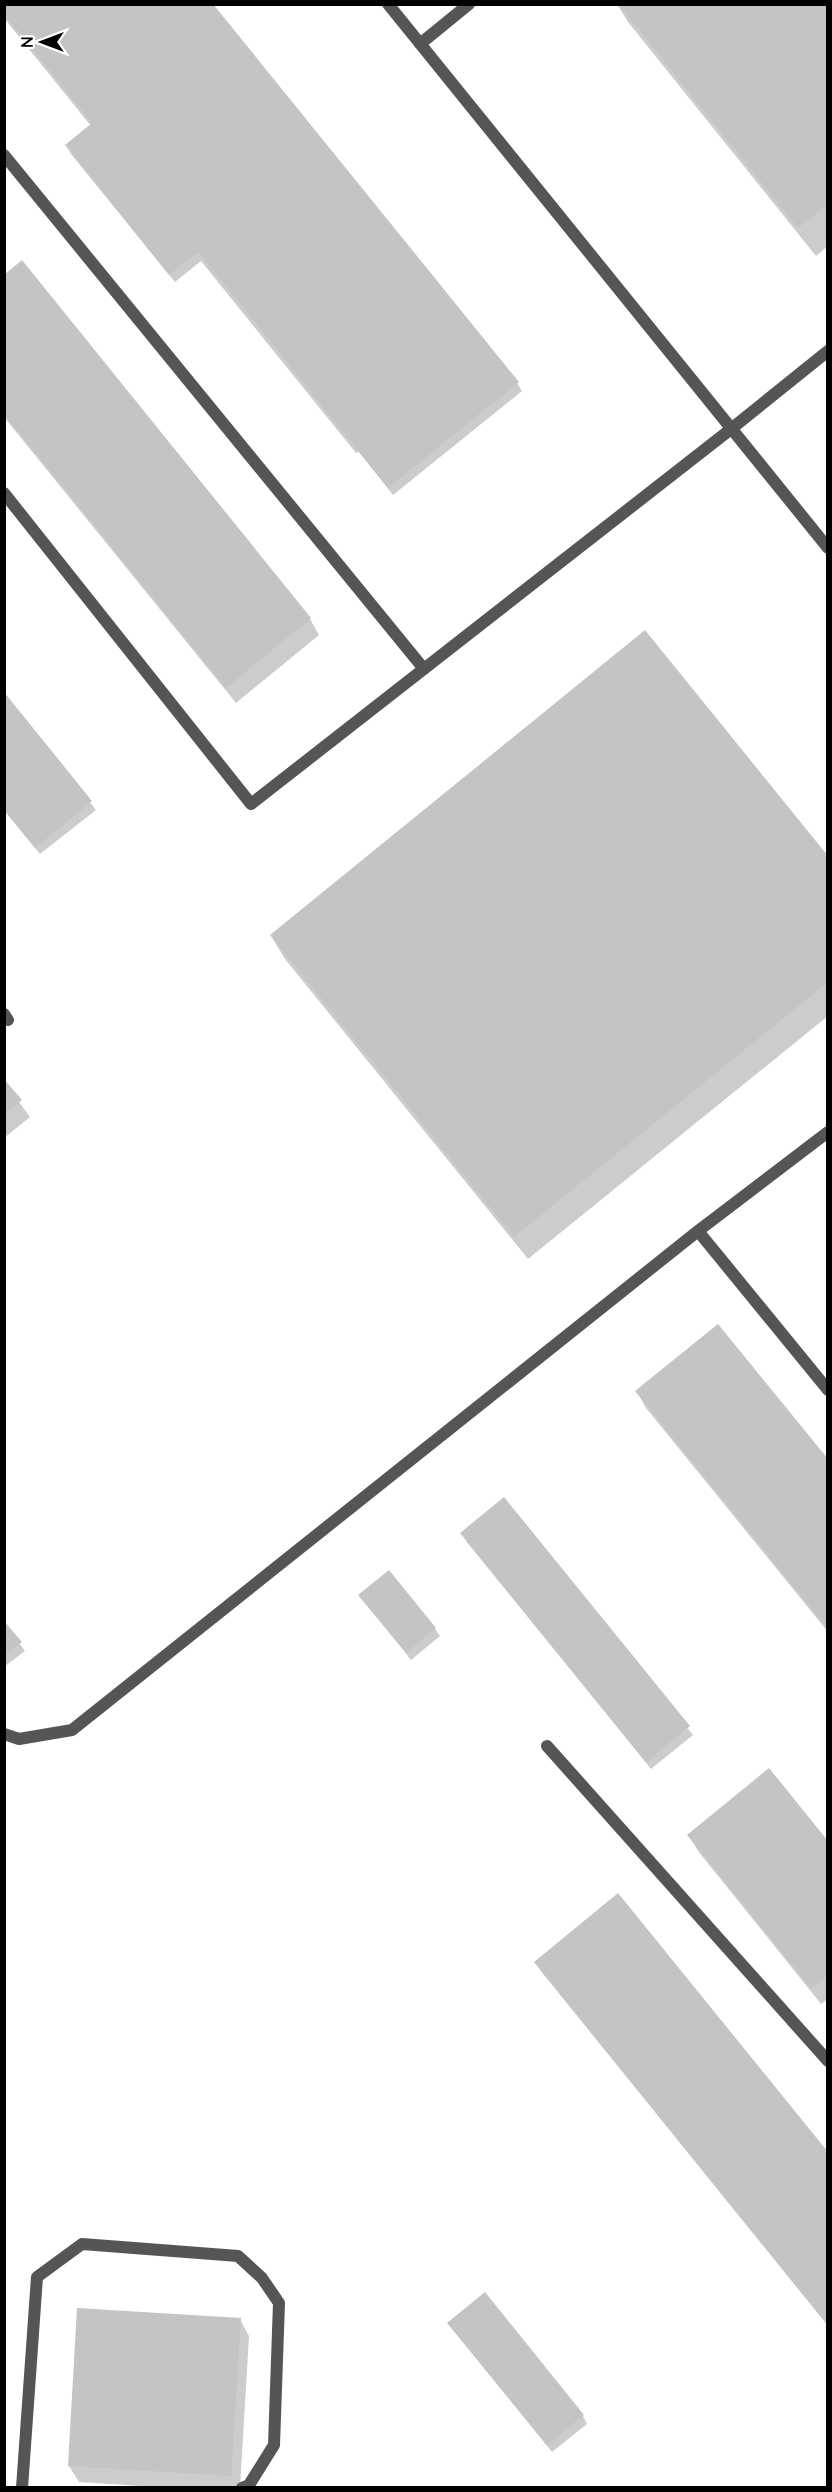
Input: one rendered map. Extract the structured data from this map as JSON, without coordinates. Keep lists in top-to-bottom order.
{
  "north": "left"
}
